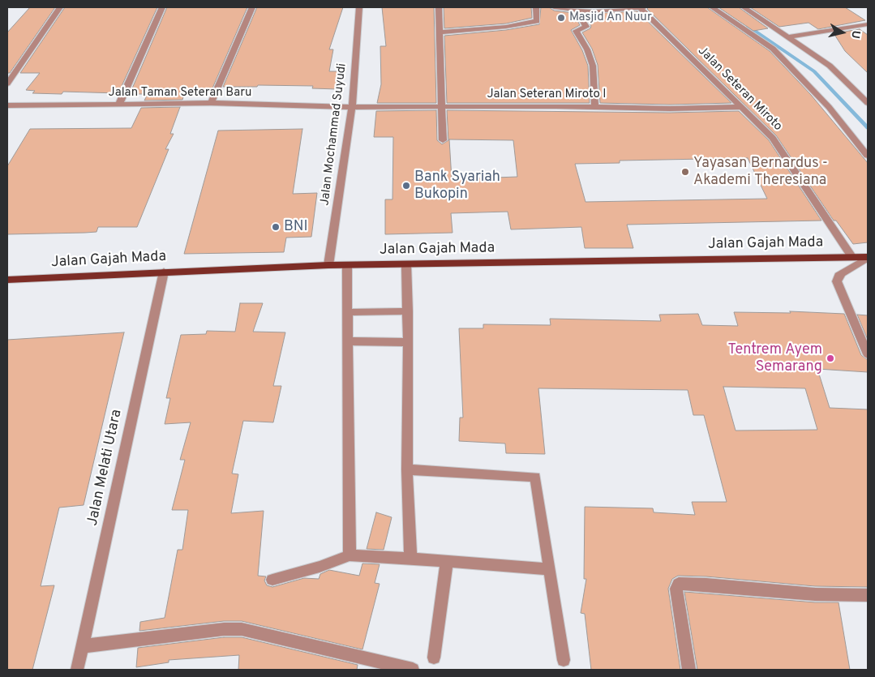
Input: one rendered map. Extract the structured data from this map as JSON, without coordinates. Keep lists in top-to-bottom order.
{
  "streets": {
    "main road": ["Jalan Gajah Mada"],
    "street": [
      "Jalan Seteran Miroto",
      "Jalan Taman Seteran Baru",
      "Jalan Seteran Miroto I",
      "Jalan Mochammad Suyudi",
      "Jalan Melati Utara"
    ]
  },
  "crossings": [
    ["Jalan Seteran Miroto", "Jalan Seteran Miroto I"],
    ["Jalan Seteran Miroto", "Jalan Gajah Mada"],
    ["Jalan Taman Seteran Baru", "Jalan Seteran Miroto I"],
    ["Jalan Taman Seteran Baru", "Jalan Mochammad Suyudi"],
    ["Jalan Seteran Miroto I", "Jalan Mochammad Suyudi"],
    ["Jalan Mochammad Suyudi", "Jalan Gajah Mada"],
    ["Jalan Gajah Mada", "Jalan Melati Utara"]
  ],
  "places": [
    "Masjid An Nuur",
    "Yayasan Bernardus - Akademi Theresiana",
    "Bank Syariah Bukopin",
    "BNI",
    "Tentrem Ayem Semarang"
  ],
  "north": "right"
}
